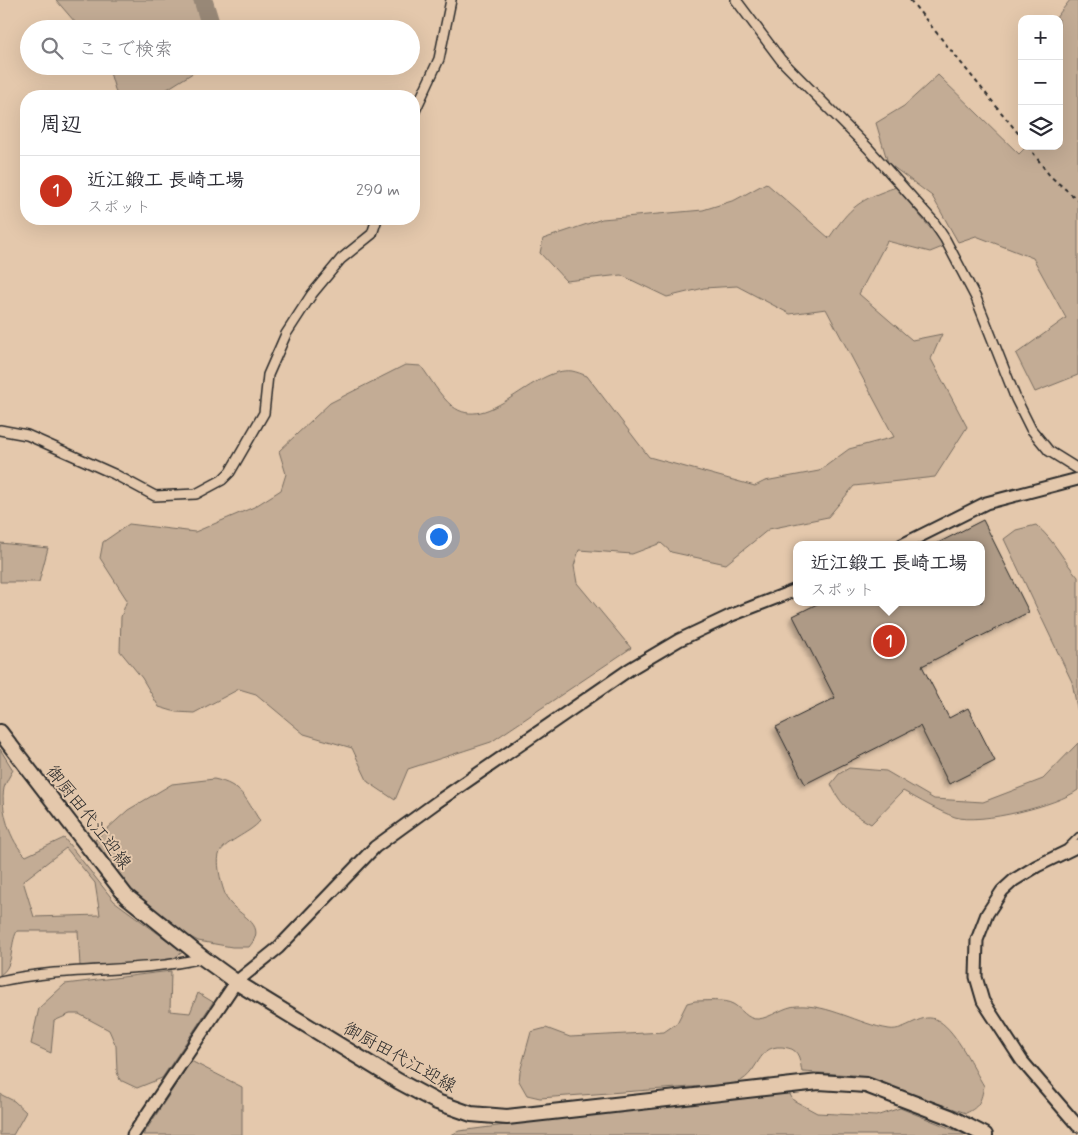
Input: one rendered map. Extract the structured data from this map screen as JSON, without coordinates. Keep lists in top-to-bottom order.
{
  "streets": {
    "main road": ["御厨田代江迎線"]
  },
  "page": {
    "map_buttons": ["+", "−"],
    "search": "ここで検索",
    "heading": "周辺",
    "list": [
      {
        "mark": "1",
        "name": "近江鍛工 長崎工場",
        "note": "スポット",
        "value": "290 m"
      }
    ],
    "popup": ["近江鍛工 長崎工場", "スポット"],
    "pins": "1"
  }
}
